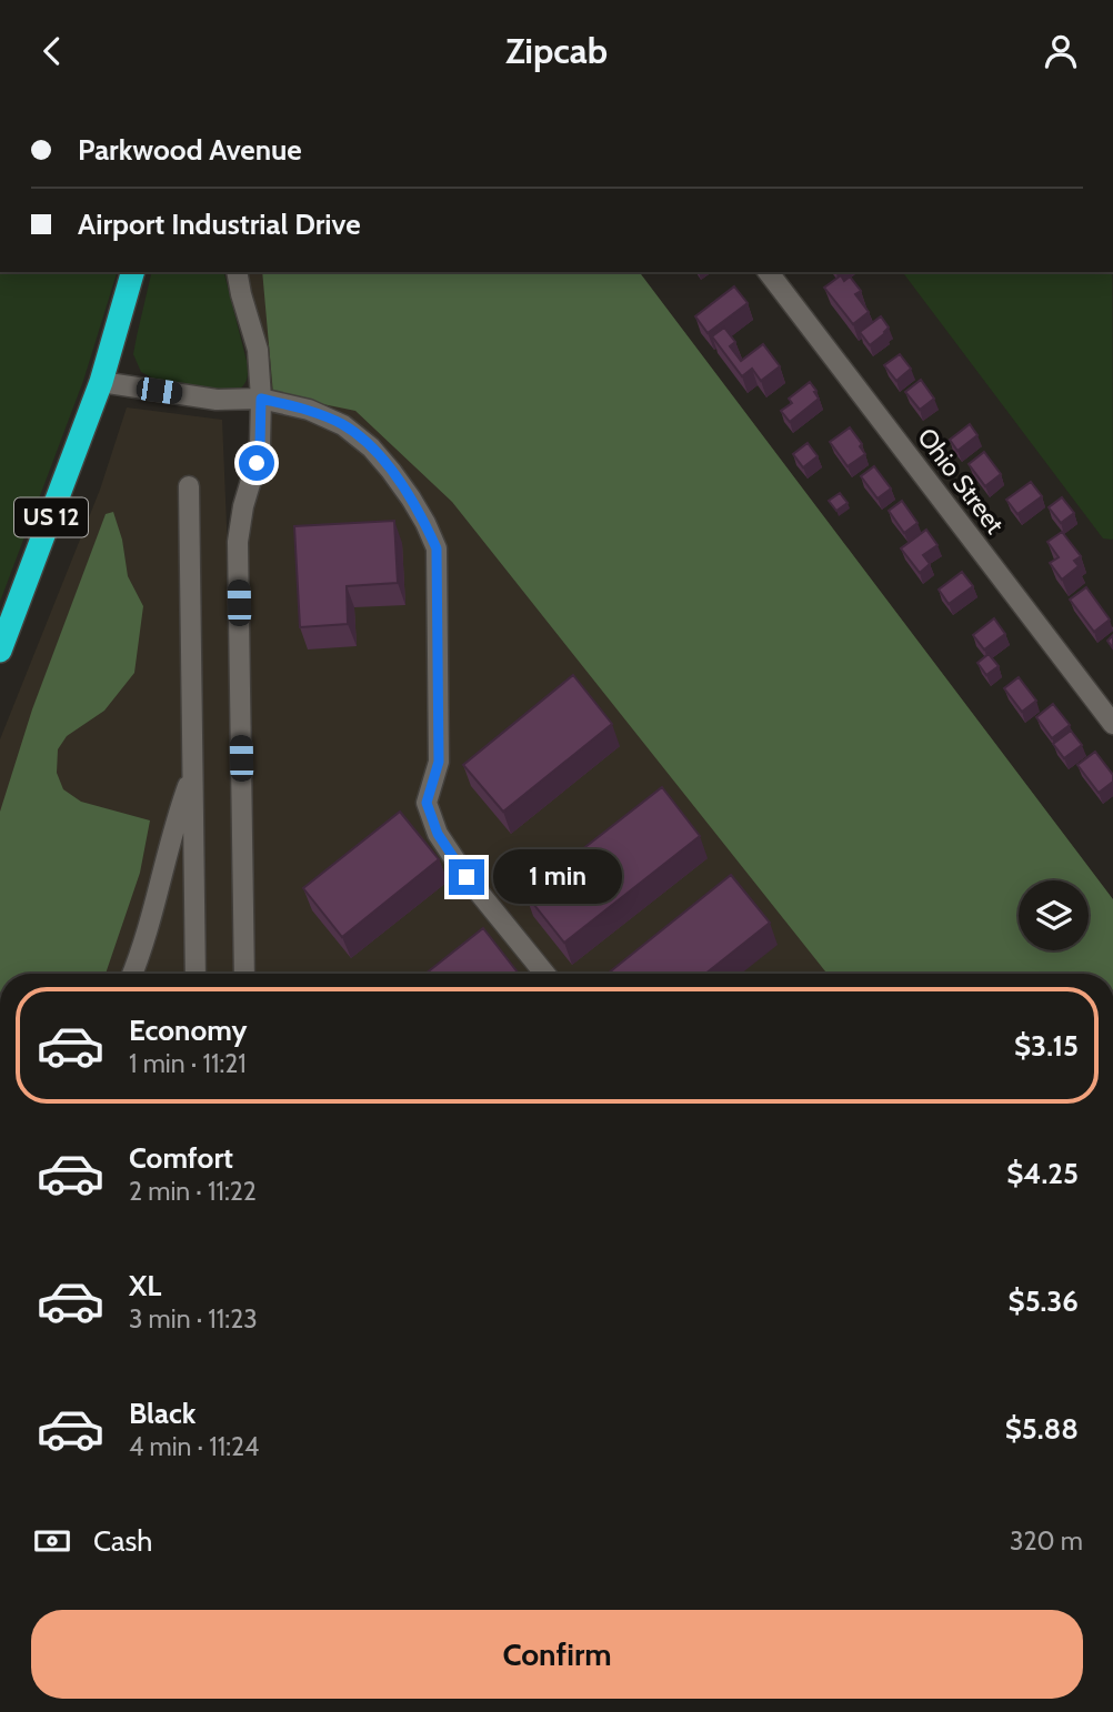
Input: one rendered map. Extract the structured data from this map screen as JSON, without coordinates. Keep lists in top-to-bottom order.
{
  "streets": {
    "highway": ["US 12"],
    "street": ["Ohio Street"]
  },
  "page": {
    "header": "Zipcab",
    "banner": ["Parkwood Avenue", "Airport Industrial Drive"],
    "bubble": "1 min",
    "list": [
      {
        "name": "Economy",
        "note": "1 min · 11:21",
        "value": "$3.15"
      },
      {
        "name": "Comfort",
        "note": "2 min · 11:22",
        "value": "$4.25"
      },
      {
        "name": "XL",
        "note": "3 min · 11:23",
        "value": "$5.36"
      },
      {
        "name": "Black",
        "note": "4 min · 11:24",
        "value": "$5.88"
      }
    ],
    "pay": ["Cash", "320 m"],
    "buttons": "Confirm"
  }
}
